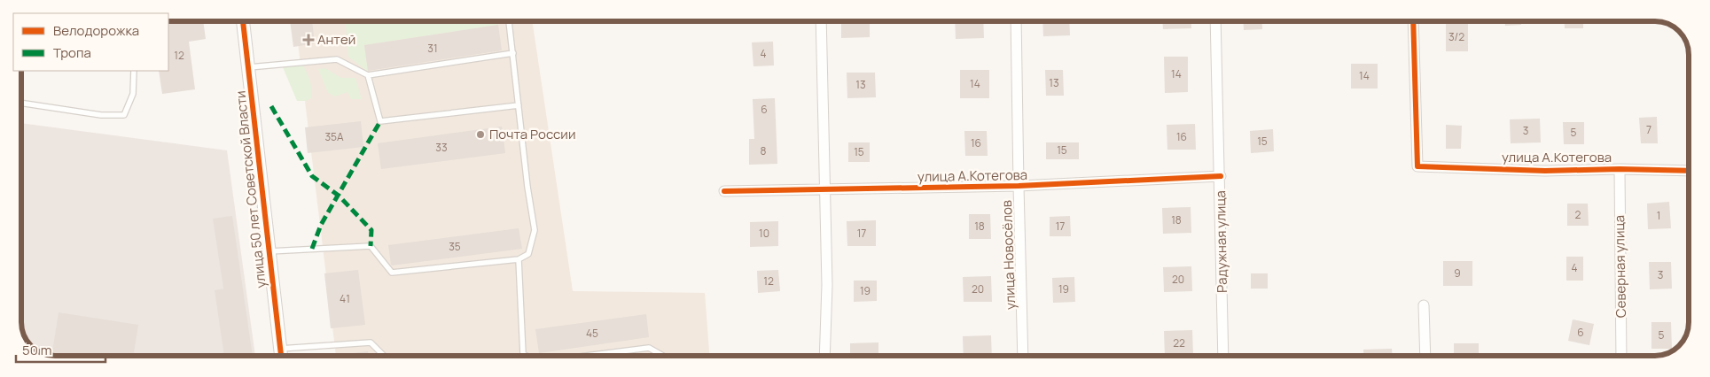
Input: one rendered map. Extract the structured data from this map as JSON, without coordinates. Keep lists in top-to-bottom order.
{
  "streets": {
    "street": [
      "улица А.Котегова",
      "улица 50 лет Советской Власти",
      "Радужная улица",
      "улица Новосёлов",
      "Северная улица"
    ]
  },
  "crossings": [
    ["улица А.Котегова", "Радужная улица"],
    ["улица А.Котегова", "улица Новосёлов"],
    ["улица А.Котегова", "Северная улица"]
  ],
  "places": {
    "health": ["Антей"],
    "other": ["Почта России"]
  },
  "house_numbers": [
    "3/2",
    "31",
    "4",
    "12",
    "14",
    "14",
    "13",
    "14",
    "13",
    "6",
    "7",
    "3",
    "5",
    "35А",
    "16",
    "15",
    "16",
    "33",
    "15",
    "8",
    "15",
    "2",
    "1",
    "18",
    "18",
    "17",
    "10",
    "17",
    "35",
    "4",
    "9",
    "3",
    "20",
    "12",
    "20",
    "19",
    "19",
    "41",
    "6",
    "45",
    "5",
    "22"
  ],
  "legend": ["Велодорожка", "Тропа"],
  "scale_bar": "50 m"
}
